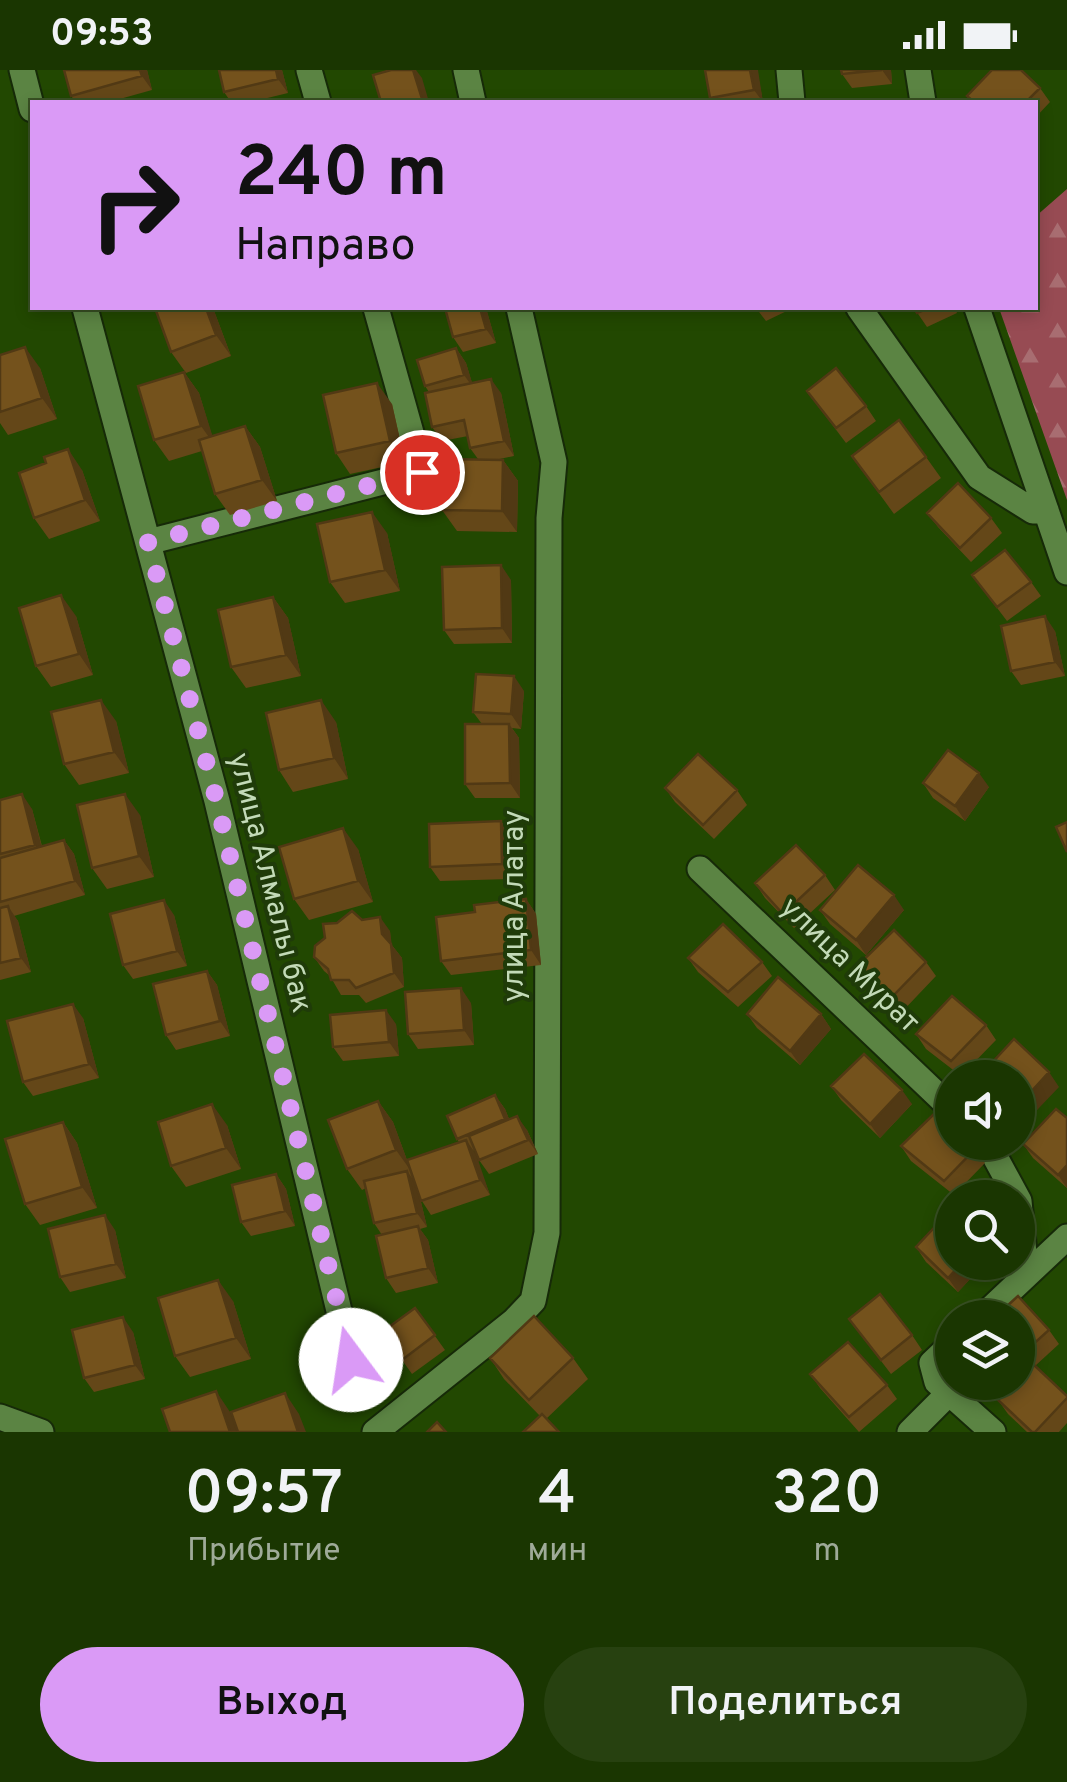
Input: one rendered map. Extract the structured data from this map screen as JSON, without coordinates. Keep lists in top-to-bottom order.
{
  "streets": {
    "street": ["улица Алмалы бак", "улица Алатау", "улица Мурат"]
  },
  "page": {
    "status": "09:53",
    "turn": ["240 m", "Направо"],
    "eta": [
      "09:57",
      "Прибытие",
      "4",
      "мин",
      "320",
      "m"
    ],
    "buttons": ["Выход", "Поделиться"]
  }
}
